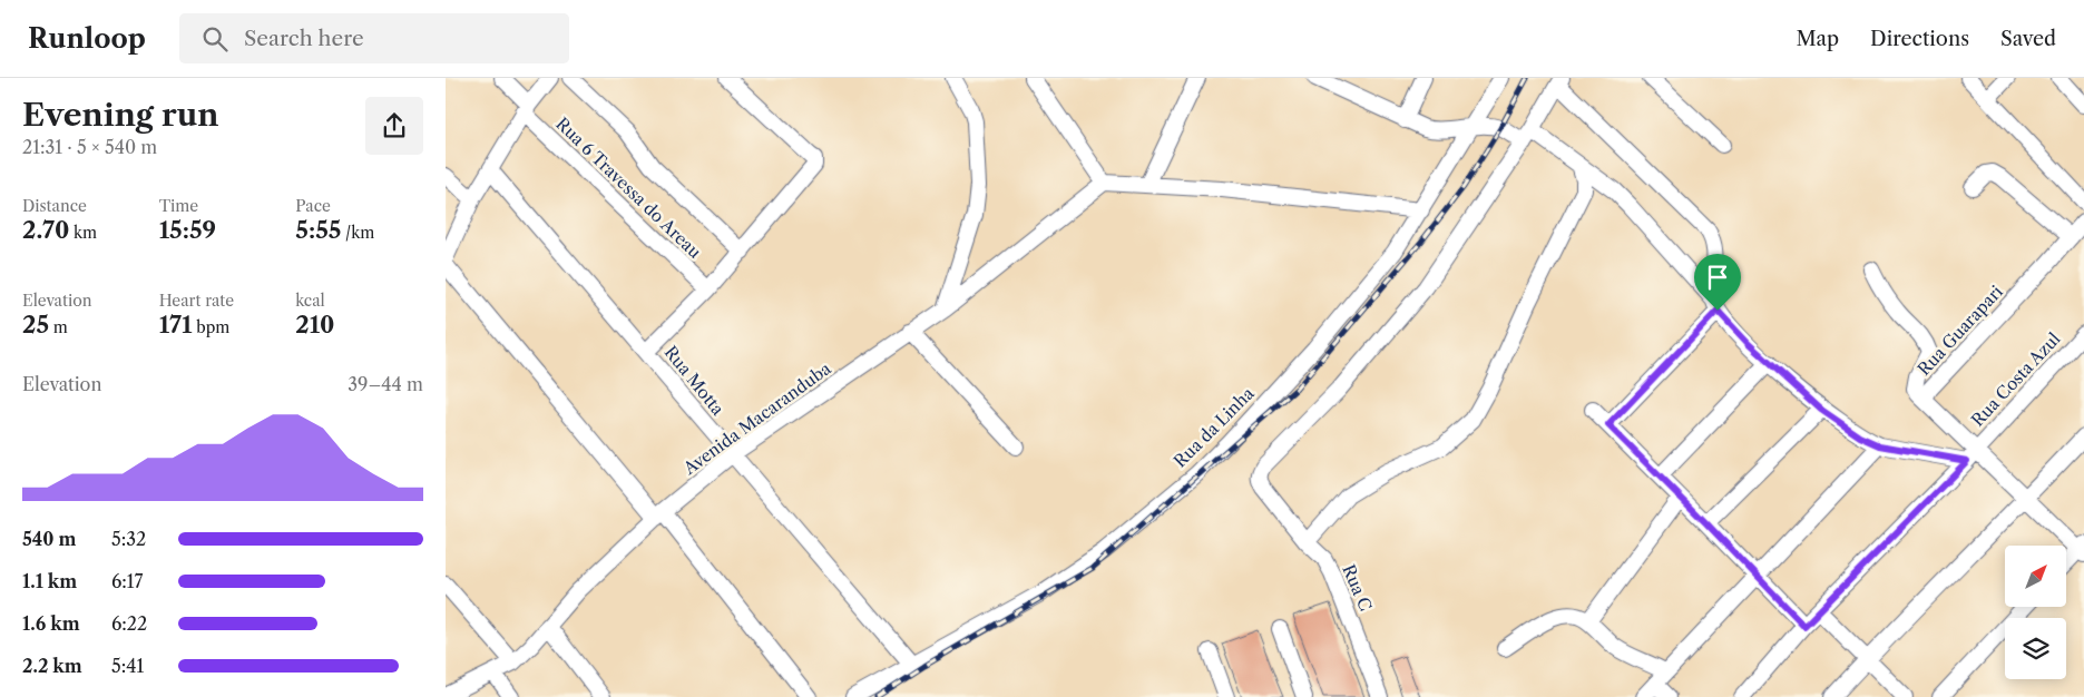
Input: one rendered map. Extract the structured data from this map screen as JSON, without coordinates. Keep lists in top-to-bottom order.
{
  "streets": {
    "street": [
      "Rua 6 Travessa do Areau",
      "Rua Guarapari",
      "Rua Costa Azul",
      "Rua Motta",
      "Avenida Macaranduba",
      "Rua da Linha",
      "Rua C"
    ]
  },
  "crossings": [
    ["Rua Guarapari", "Rua Costa Azul"],
    ["Rua Motta", "Avenida Macaranduba"],
    ["Rua Motta", "Rua da Linha"]
  ],
  "north": "top right",
  "page": {
    "header": "Runloop",
    "search": "Search here",
    "nav": ["Map", "Directions", "Saved"],
    "heading": ["Evening run", "21:31 · 5 × 540 m"],
    "stats": [
      ["Distance", "2.70 km"],
      ["Time", "15:59"],
      ["Pace", "5:55 /km"],
      ["Elevation", "25 m"],
      ["Heart rate", "171 bpm"],
      ["kcal", "210"]
    ],
    "chart": ["Elevation", "39–44 m"],
    "list": [
      {
        "name": "540 m",
        "note": "5:32"
      },
      {
        "name": "1.1 km",
        "note": "6:17"
      },
      {
        "name": "1.6 km",
        "note": "6:22"
      },
      {
        "name": "2.2 km",
        "note": "5:41"
      }
    ]
  }
}
